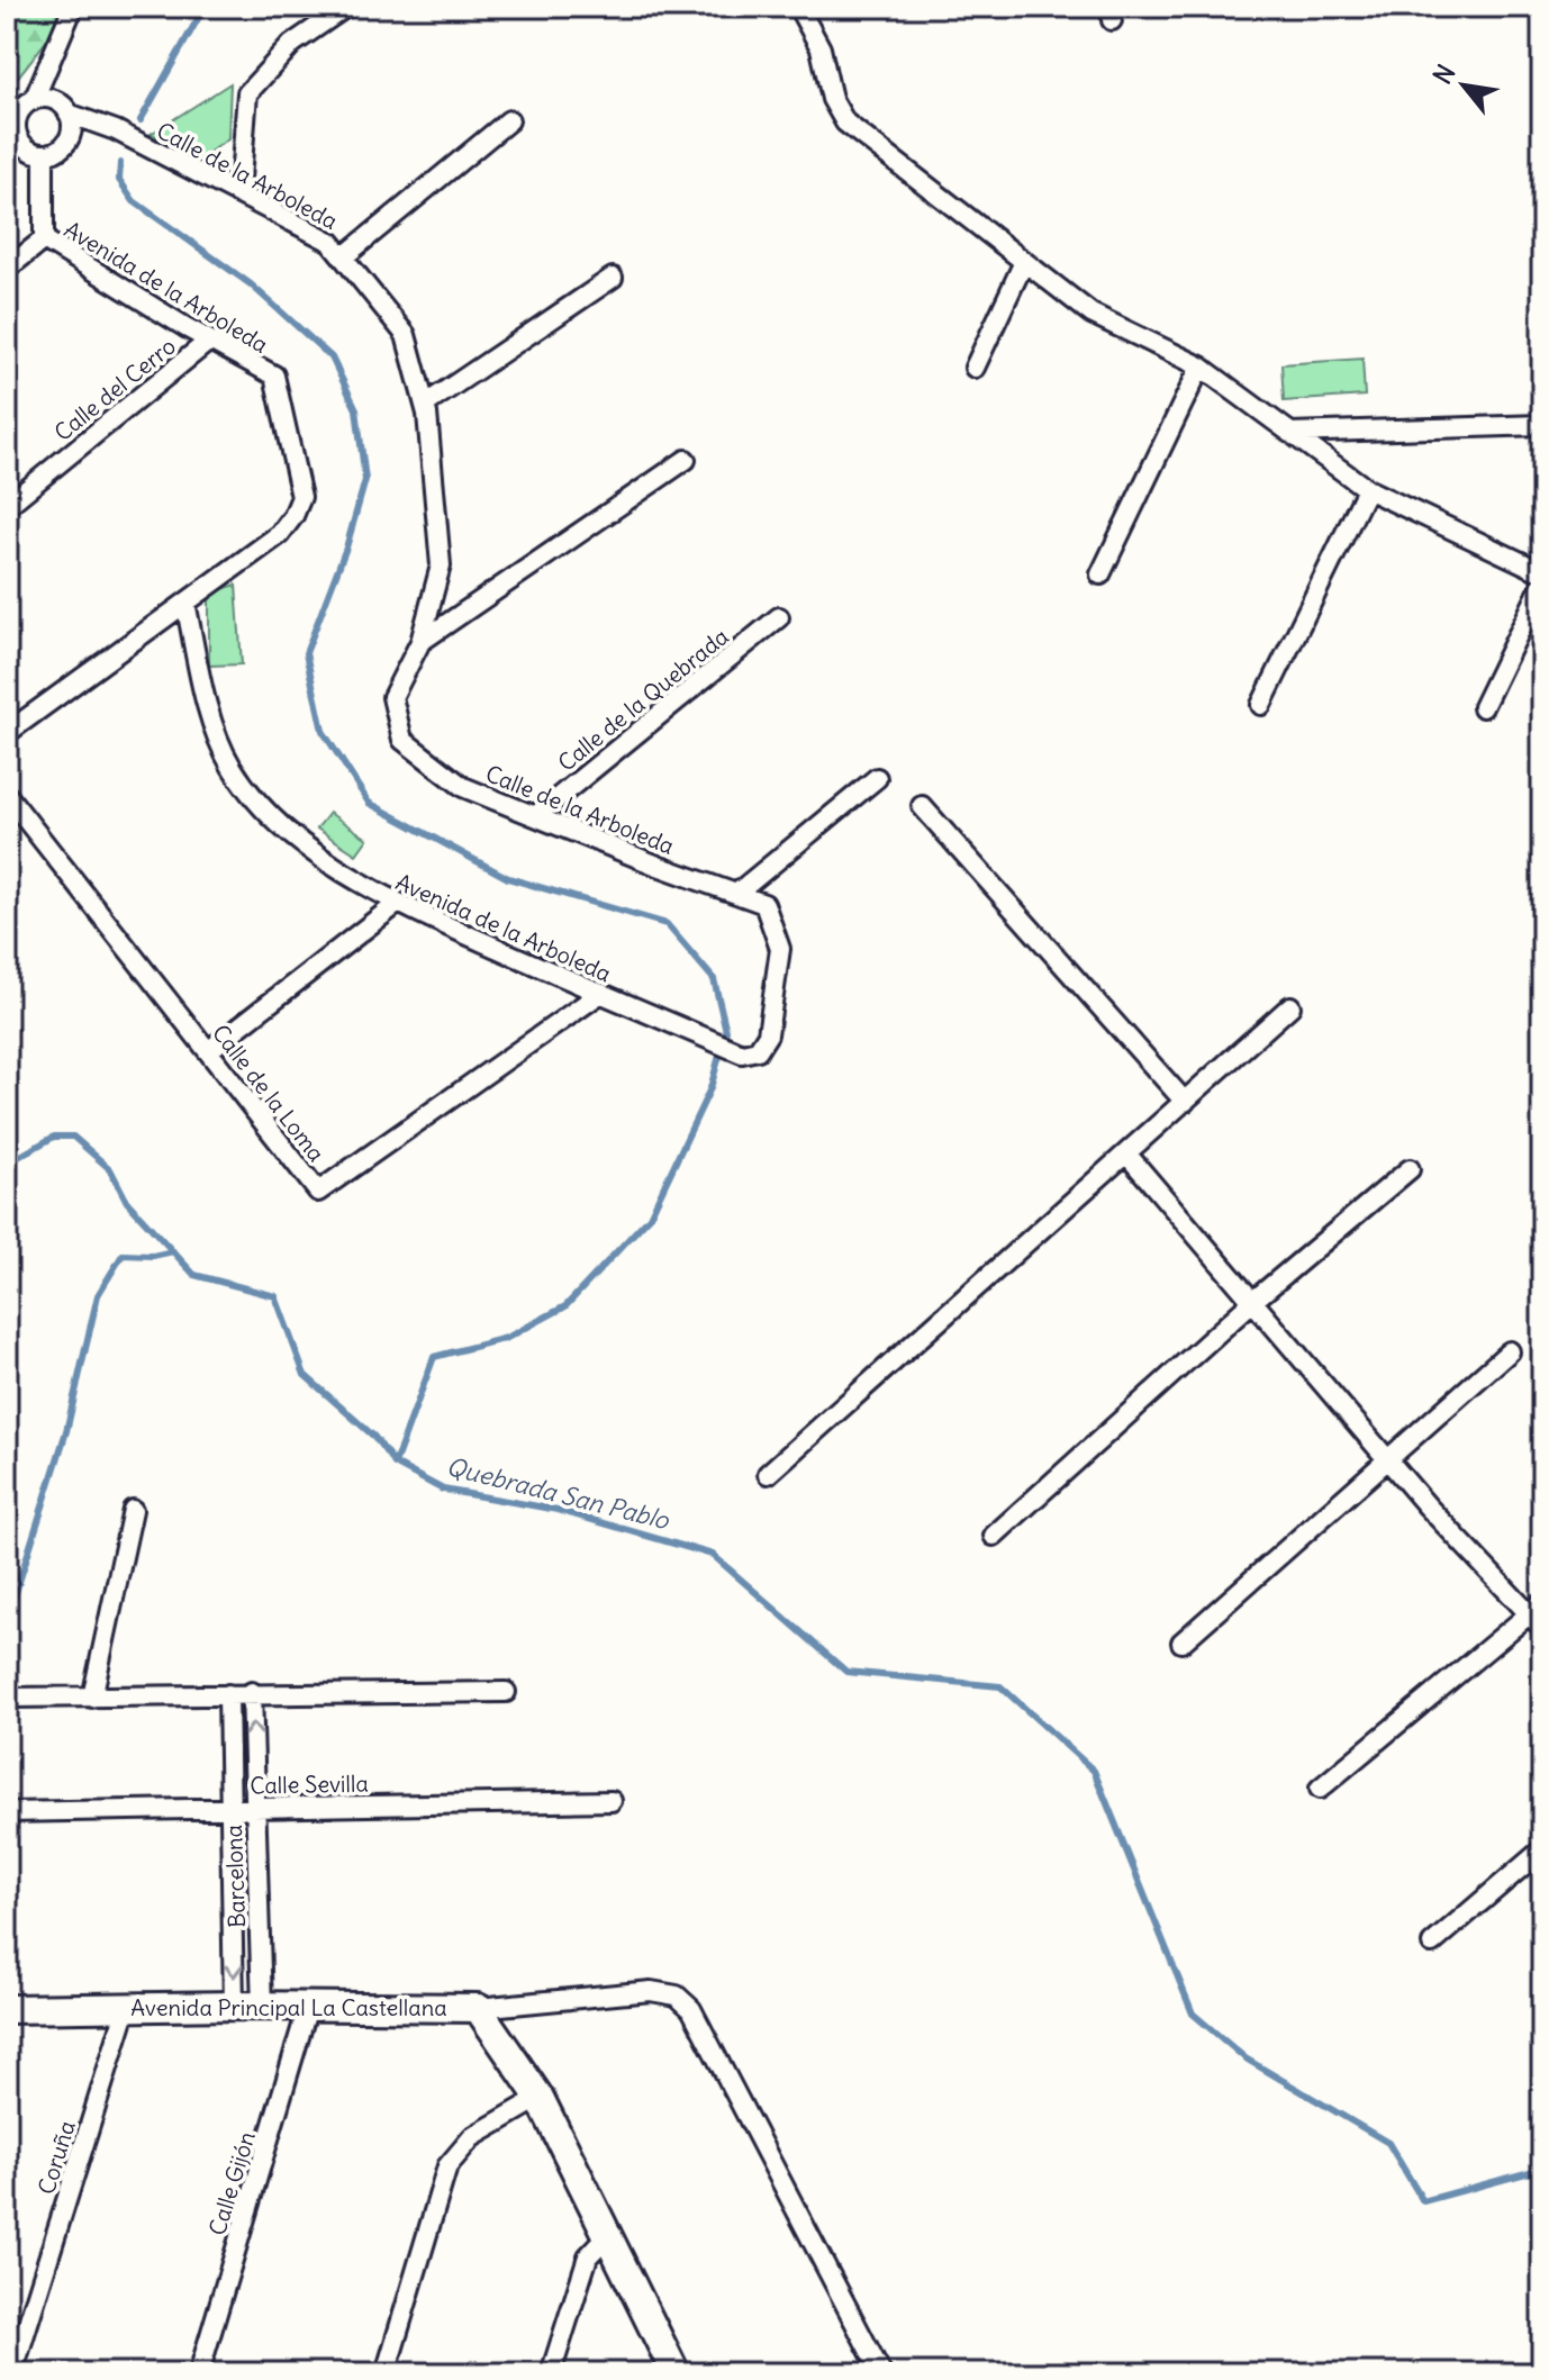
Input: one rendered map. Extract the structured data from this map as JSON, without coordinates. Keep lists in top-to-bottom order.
{
  "streets": {
    "street": [
      "Calle de la Arboleda",
      "Avenida de la Arboleda",
      "Calle del Cerro",
      "Calle de la Quebrada",
      "Calle de la Loma",
      "Calle Sevilla",
      "Barcelona",
      "Avenida Principal La Castellana",
      "Coruña",
      "Calle Gijón"
    ]
  },
  "crossings": [
    ["Calle de la Arboleda", "Avenida de la Arboleda"],
    ["Calle de la Arboleda", "Calle de la Quebrada"],
    ["Avenida de la Arboleda", "Calle del Cerro"],
    ["Avenida de la Arboleda", "Calle de la Loma"],
    ["Calle Sevilla", "Barcelona"],
    ["Barcelona", "Avenida Principal La Castellana"],
    ["Avenida Principal La Castellana", "Coruña"],
    ["Avenida Principal La Castellana", "Calle Gijón"]
  ],
  "water": ["Quebrada San Pablo"],
  "north": "top left"
}
